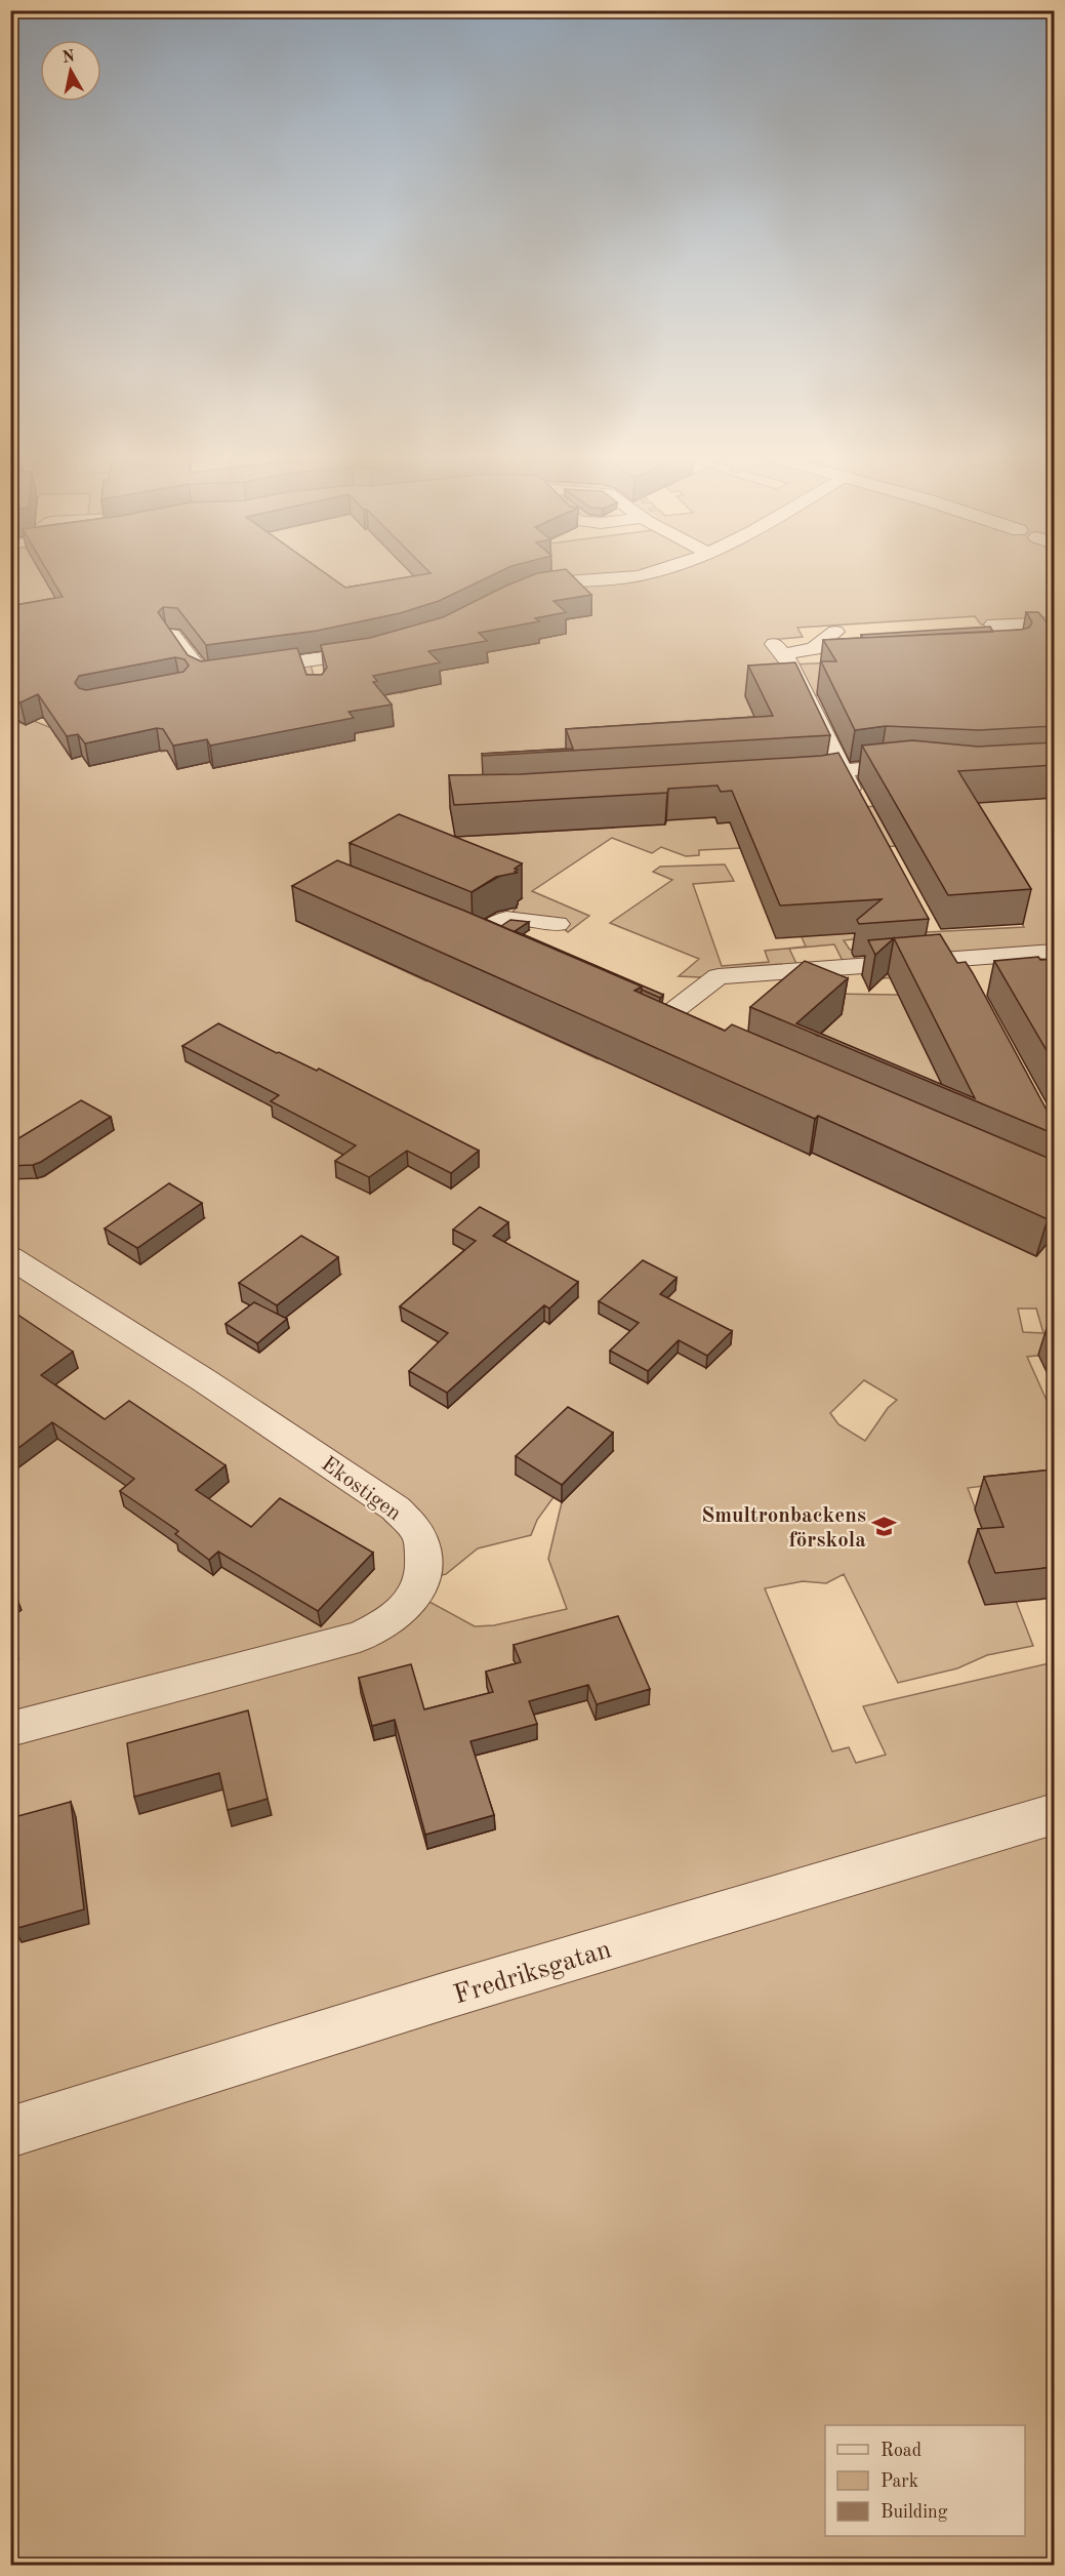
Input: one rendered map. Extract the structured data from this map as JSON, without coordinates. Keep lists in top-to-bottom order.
{
  "streets": {
    "street": ["Ekostigen", "Fredriksgatan"]
  },
  "places": {
    "school or university": ["Smultronbackens förskola"]
  },
  "legend": ["Road", "Park", "Building"],
  "north": "top"
}
